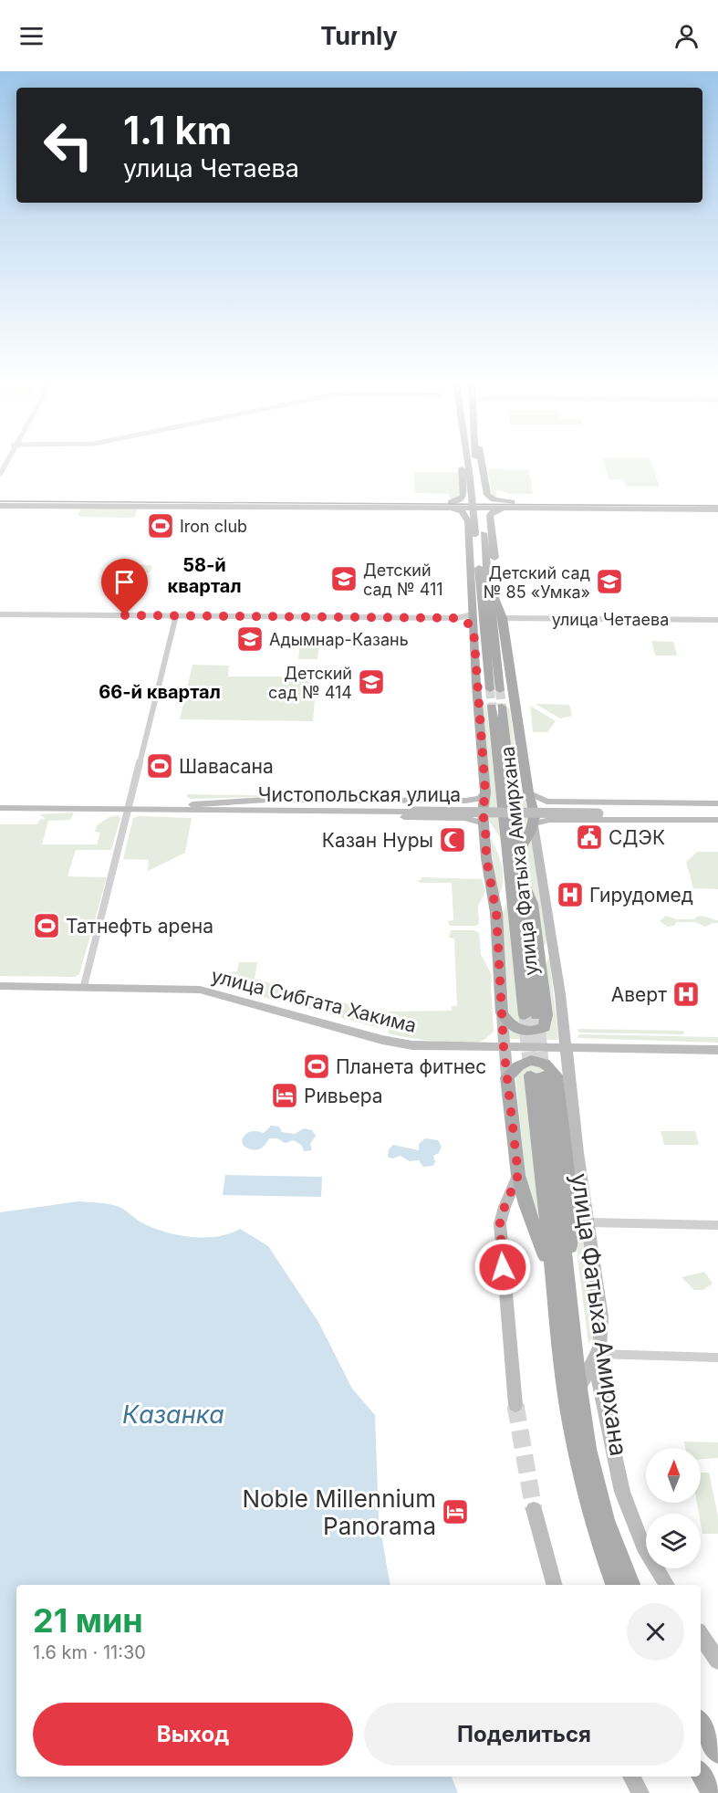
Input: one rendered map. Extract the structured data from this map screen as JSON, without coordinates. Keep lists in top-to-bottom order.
{
  "streets": {
    "main road": ["Чистопольская улица", "улица Фатыха Амирхана", "улица Сибгата Хакима"],
    "street": ["улица Четаева"]
  },
  "districts": ["58-й квартал", "66-й квартал"],
  "water": ["Казанка"],
  "places": {
    "sports": [
      "Iron club",
      "Шавасана",
      "Татнефть арена",
      "Планета фитнес"
    ],
    "school or university": [
      "Детский сад № 411",
      "Детский сад № 85 «Умка»",
      "Адымнар-Казань",
      "Детский сад № 414"
    ],
    "public building": ["СДЭК"],
    "mosque": ["Казан Нуры"],
    "hospital": ["Гирудомед", "Аверт"],
    "hotel": ["Ривьера", "Noble Millennium Panorama"]
  },
  "north": "top",
  "page": {
    "header": "Turnly",
    "turn": ["1.1 km", "улица Четаева"],
    "heading": ["21 мин", "1.6 km · 11:30"],
    "buttons": ["Выход", "Поделиться"]
  }
}
